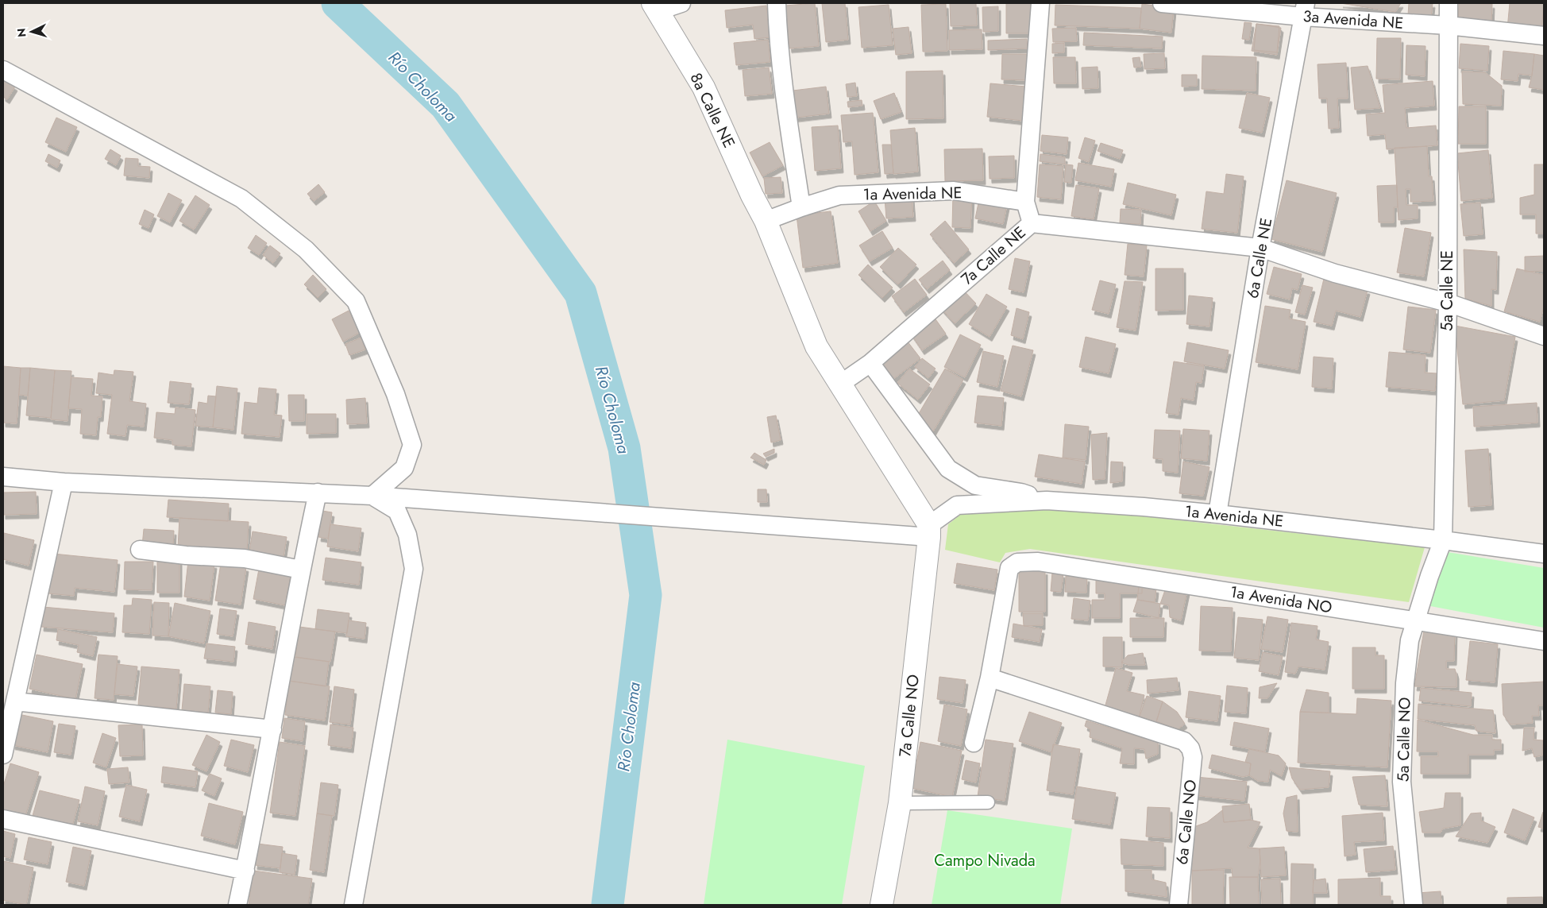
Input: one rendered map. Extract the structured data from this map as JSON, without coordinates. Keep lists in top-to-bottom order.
{
  "streets": {
    "street": [
      "3a Avenida NE",
      "8a Calle NE",
      "1a Avenida NE",
      "7a Calle NE",
      "6a Calle NE",
      "5a Calle NE",
      "1a Avenida NO",
      "7a Calle NO",
      "5a Calle NO",
      "6a Calle NO"
    ]
  },
  "crossings": [
    ["3a Avenida NE", "6a Calle NE"],
    ["3a Avenida NE", "5a Calle NE"],
    ["8a Calle NE", "1a Avenida NE"],
    ["1a Avenida NE", "7a Calle NE"],
    ["1a Avenida NE", "6a Calle NE"],
    ["1a Avenida NE", "5a Calle NE"],
    ["1a Avenida NE", "7a Calle NO"],
    ["5a Calle NE", "5a Calle NO"],
    ["1a Avenida NO", "5a Calle NO"],
    ["1a Avenida NO", "6a Calle NO"]
  ],
  "water": ["Río Choloma"],
  "parks": ["Campo Nivada"],
  "north": "left"
}
